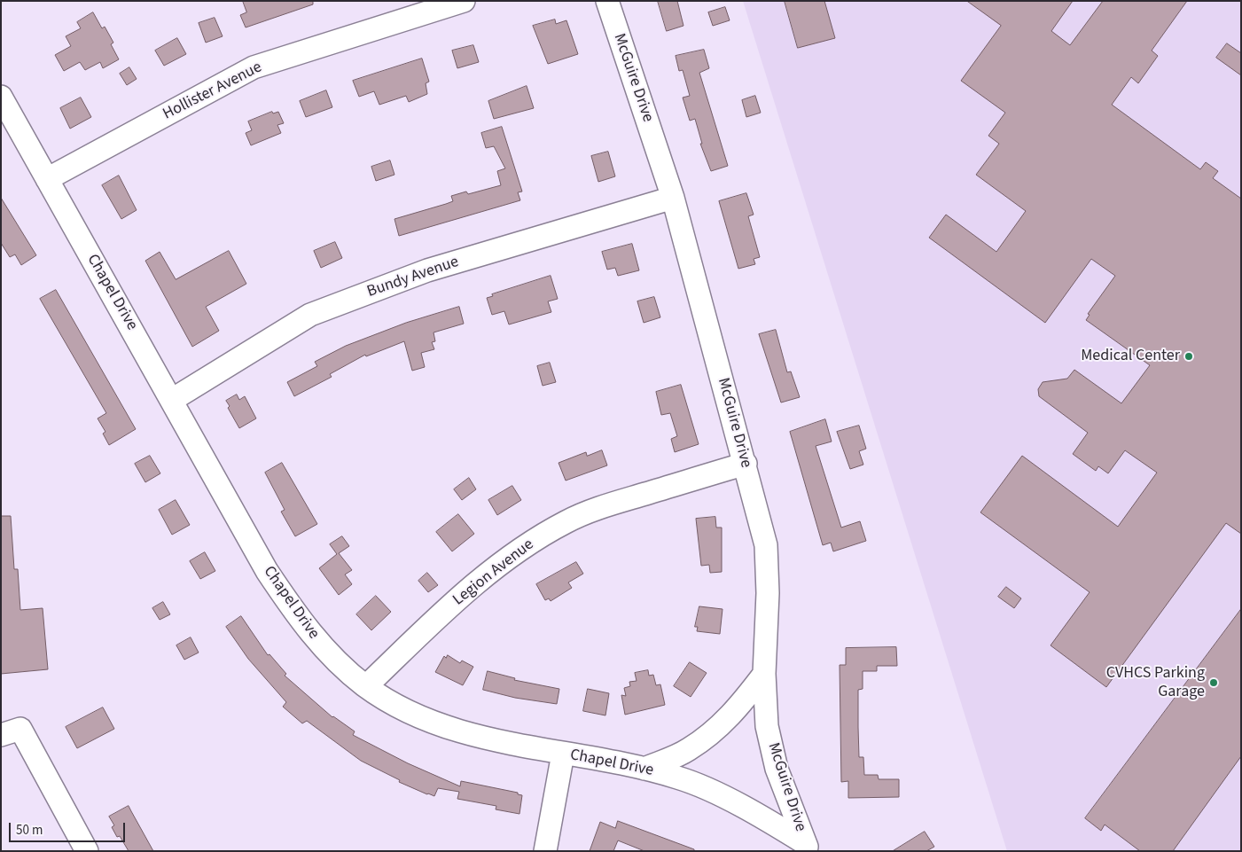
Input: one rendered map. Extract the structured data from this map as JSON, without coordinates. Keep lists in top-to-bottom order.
{
  "streets": {
    "street": [
      "McGuire Drive",
      "Hollister Avenue",
      "Bundy Avenue",
      "Chapel Drive",
      "Legion Avenue"
    ]
  },
  "crossings": [
    ["McGuire Drive", "Bundy Avenue"],
    ["McGuire Drive", "Chapel Drive"],
    ["McGuire Drive", "Legion Avenue"],
    ["Hollister Avenue", "Chapel Drive"],
    ["Bundy Avenue", "Chapel Drive"],
    ["Chapel Drive", "Legion Avenue"]
  ],
  "places": ["Medical Center", "CVHCS Parking Garage"],
  "scale_bar": "50 m"
}
